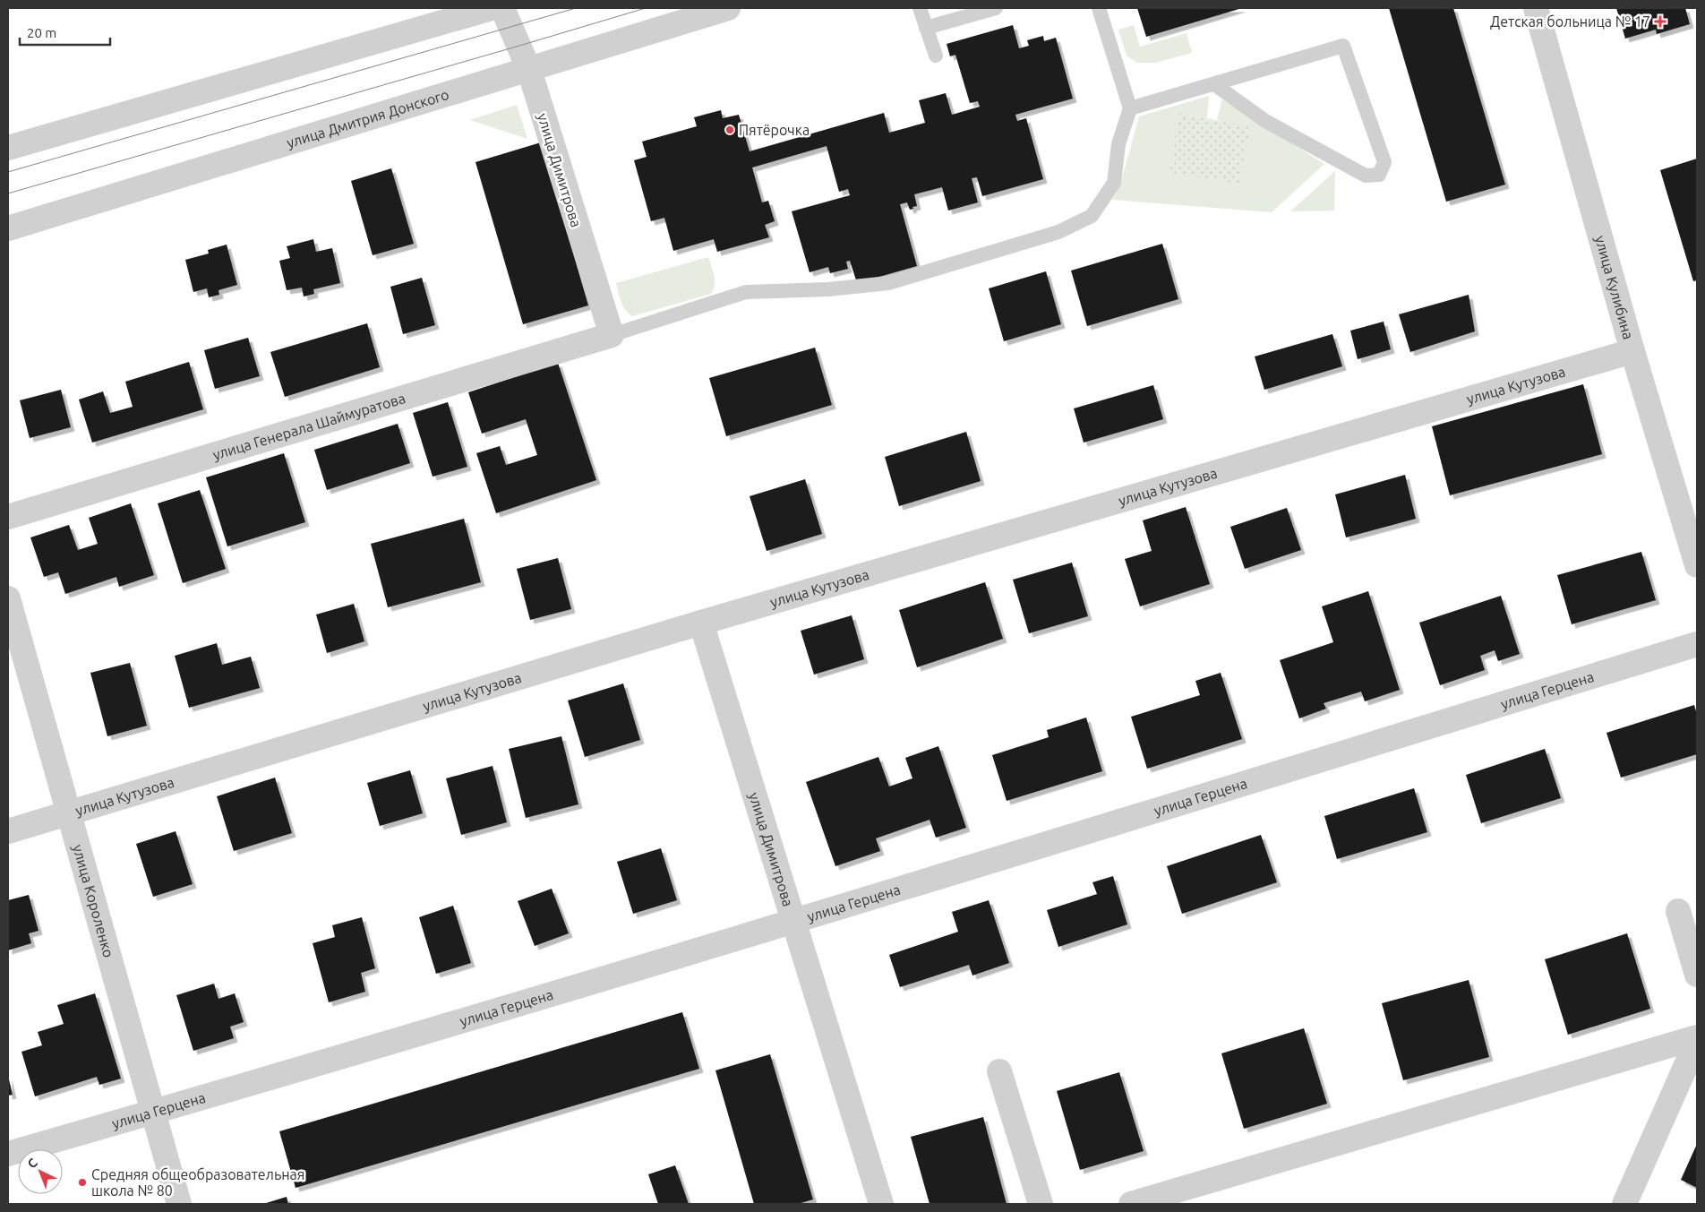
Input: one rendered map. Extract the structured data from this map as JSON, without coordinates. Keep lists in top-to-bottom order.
{
  "streets": {
    "street": [
      "улица Дмитрия Донского",
      "улица Димитрова",
      "улица Кулибина",
      "улица Кутузова",
      "улица Генерала Шаймуратова",
      "улица Герцена",
      "улица Короленко"
    ]
  },
  "crossings": [
    ["улица Дмитрия Донского", "улица Димитрова"],
    ["улица Димитрова", "улица Кутузова"],
    ["улица Димитрова", "улица Генерала Шаймуратова"],
    ["улица Димитрова", "улица Герцена"],
    ["улица Кулибина", "улица Кутузова"],
    ["улица Кутузова", "улица Короленко"],
    ["улица Герцена", "улица Короленко"]
  ],
  "places": {
    "health": ["Детская больница № 17"],
    "other": ["Пятёрочка", "Средняя общеобразовательная школа № 80"]
  },
  "scale_bar": "20 m",
  "north": "top left"
}
